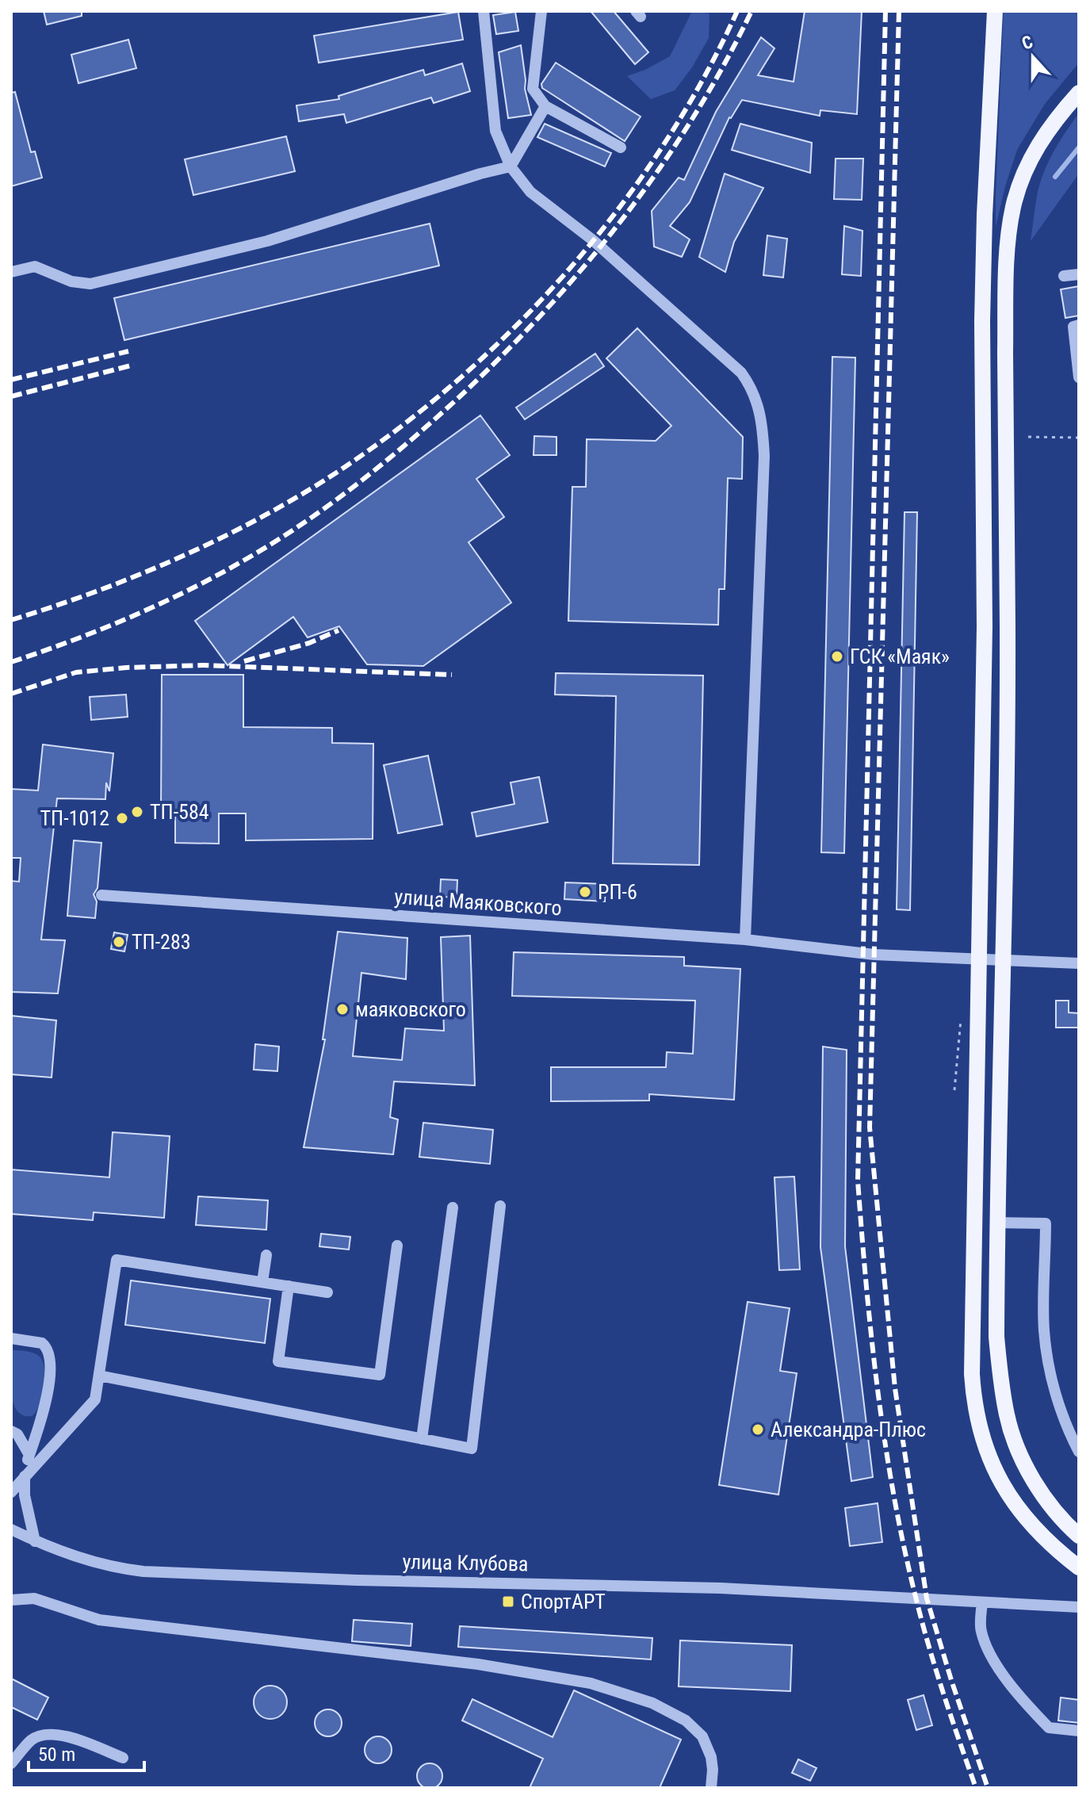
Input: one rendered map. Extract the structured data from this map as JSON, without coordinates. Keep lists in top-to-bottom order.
{
  "streets": {
    "street": ["улица Маяковского", "улица Клубова"]
  },
  "places": {
    "other": [
      "ГСК «Маяк»",
      "ТП-584",
      "ТП-1012",
      "РП-6",
      "ТП-283",
      "маяковского",
      "Александра-Плюс"
    ],
    "transit": ["СпортАРТ"]
  },
  "scale_bar": "50 m",
  "north": "top"
}
